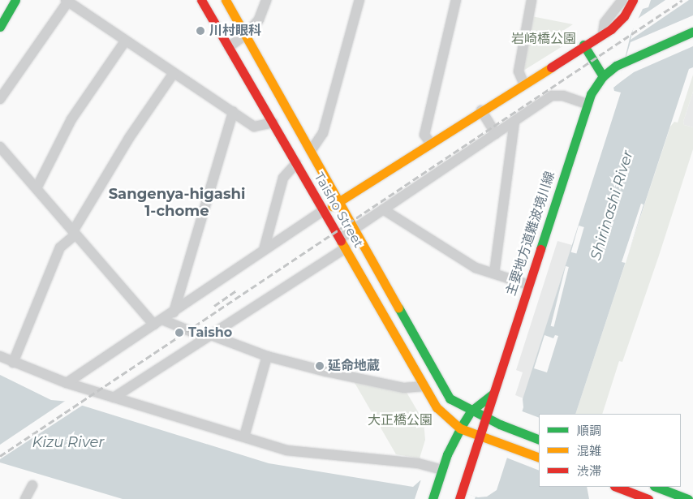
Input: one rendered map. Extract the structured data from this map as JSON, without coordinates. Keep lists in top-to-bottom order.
{
  "streets": {
    "main road": ["Taisho Street", "主要地方道難波境川線"]
  },
  "crossings": [
    ["Taisho Street", "主要地方道難波境川線"]
  ],
  "districts": ["Sangenya-higashi 1-chome"],
  "water": ["Shirinashi River", "Kizu River"],
  "parks": ["岩崎橋公園", "大正橋公園"],
  "places": ["川村眼科", "Taisho", "延命地蔵"],
  "legend": ["順調", "混雑", "渋滞"]
}
